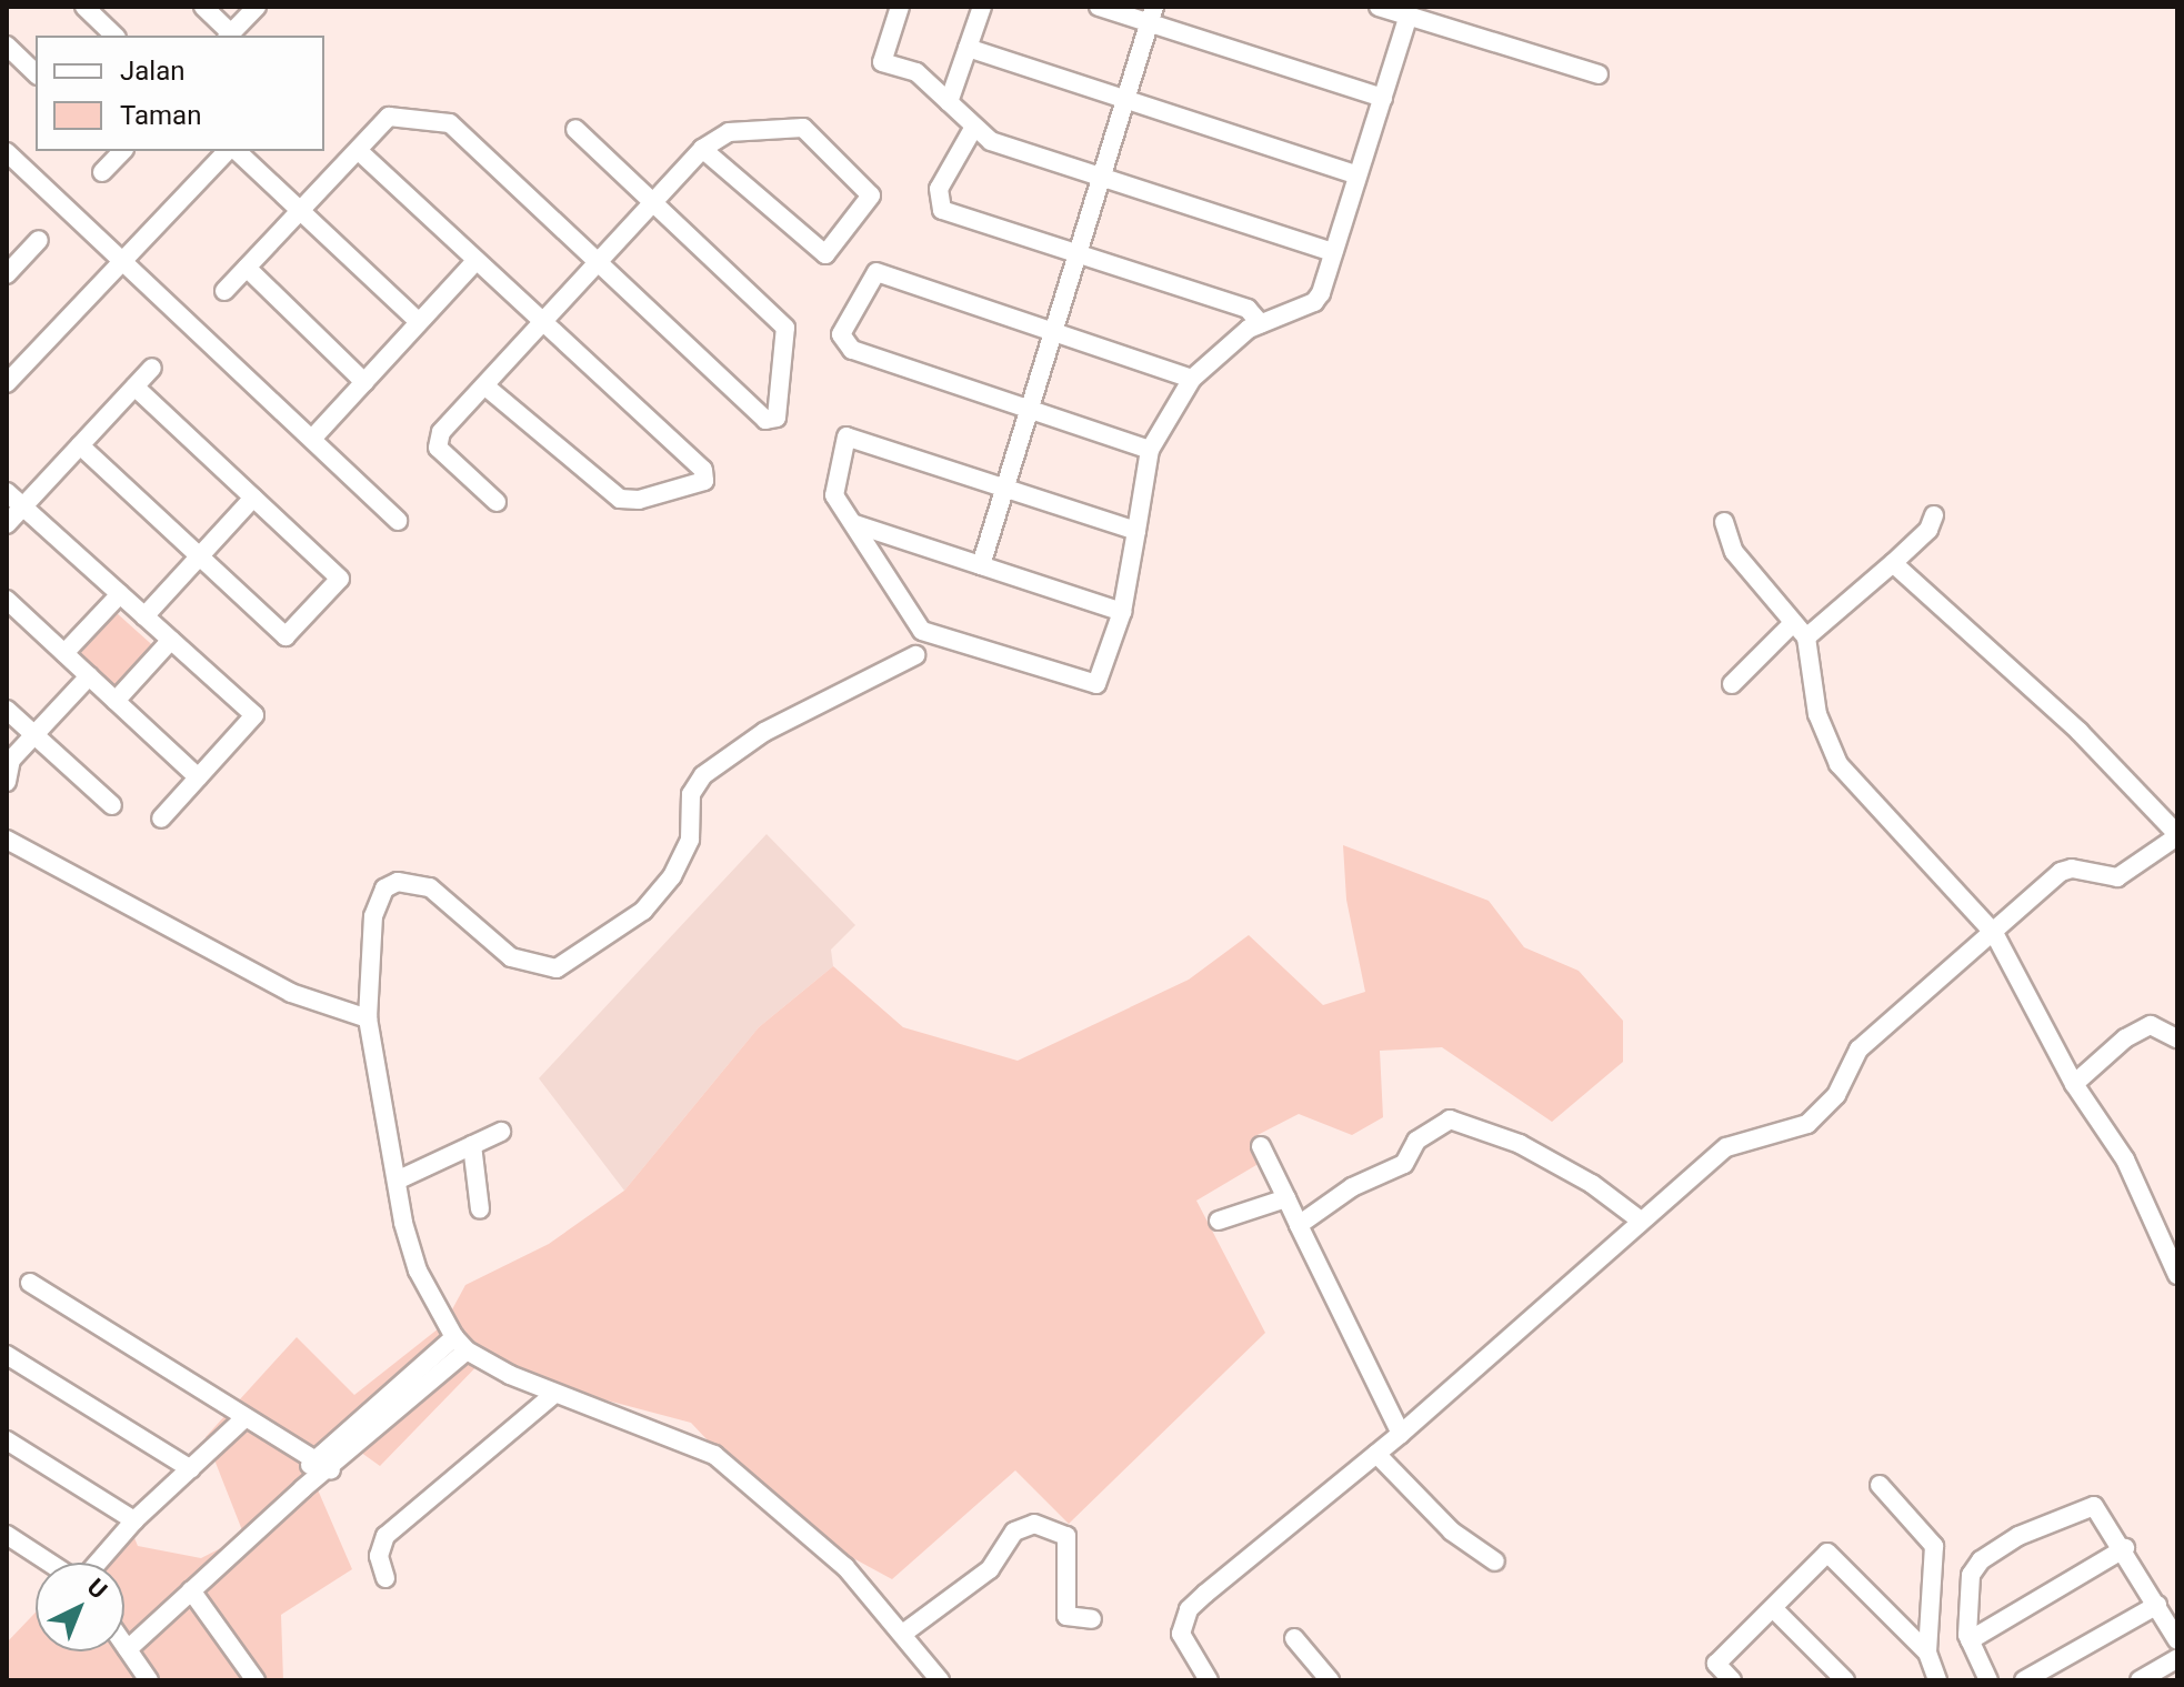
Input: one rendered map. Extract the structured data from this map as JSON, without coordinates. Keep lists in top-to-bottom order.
{
  "legend": ["Jalan", "Taman"],
  "north": "top right"
}
